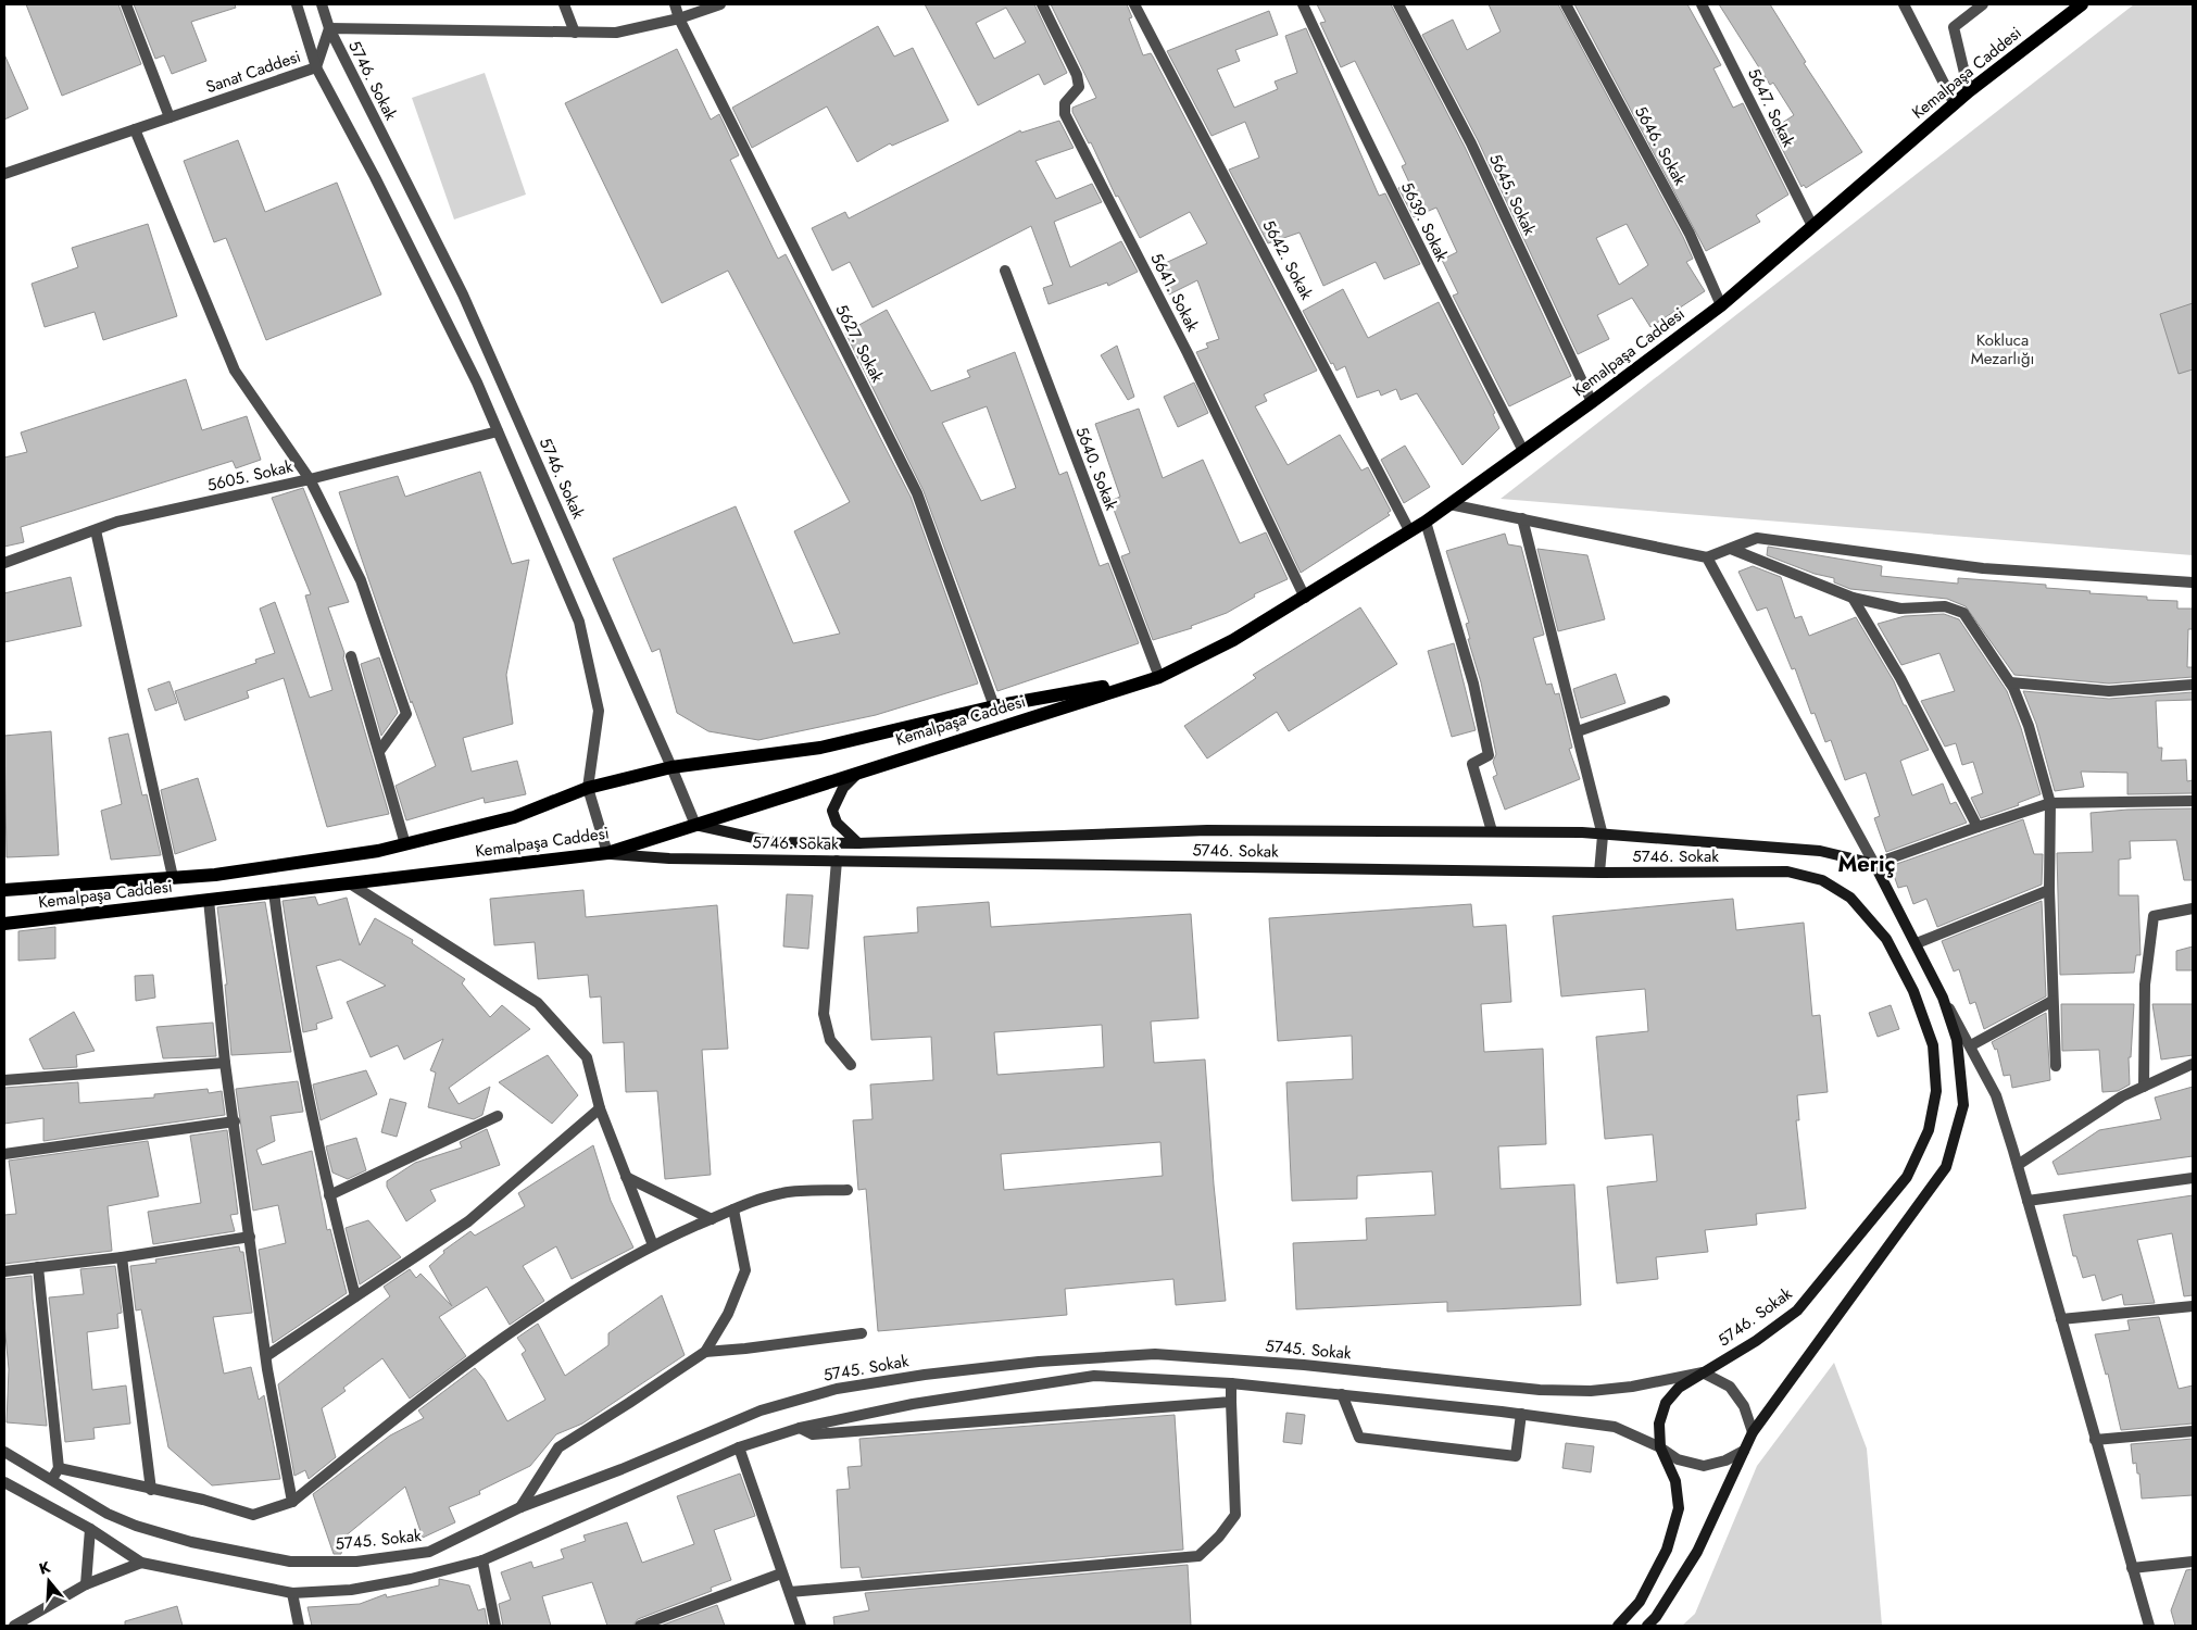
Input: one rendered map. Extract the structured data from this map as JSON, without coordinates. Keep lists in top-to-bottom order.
{
  "streets": {
    "main road": ["Kemalpaşa Caddesi", "5746. Sokak"],
    "street": [
      "Sanat Caddesi",
      "5647. Sokak",
      "5646. Sokak",
      "5645. Sokak",
      "5639. Sokak",
      "5642. Sokak",
      "5641. Sokak",
      "5627. Sokak",
      "5640. Sokak",
      "5605. Sokak",
      "5745. Sokak"
    ]
  },
  "crossings": [
    ["Sanat Caddesi", "5746. Sokak"],
    ["Kemalpaşa Caddesi", "5746. Sokak"],
    ["Kemalpaşa Caddesi", "5647. Sokak"],
    ["Kemalpaşa Caddesi", "5646. Sokak"],
    ["Kemalpaşa Caddesi", "5645. Sokak"],
    ["Kemalpaşa Caddesi", "5639. Sokak"],
    ["Kemalpaşa Caddesi", "5642. Sokak"],
    ["Kemalpaşa Caddesi", "5641. Sokak"],
    ["Kemalpaşa Caddesi", "5627. Sokak"],
    ["Kemalpaşa Caddesi", "5640. Sokak"],
    ["5746. Sokak", "5745. Sokak"]
  ],
  "districts": ["Meriç"],
  "parks": ["Kokluca Mezarlığı"],
  "north": "top"
}
